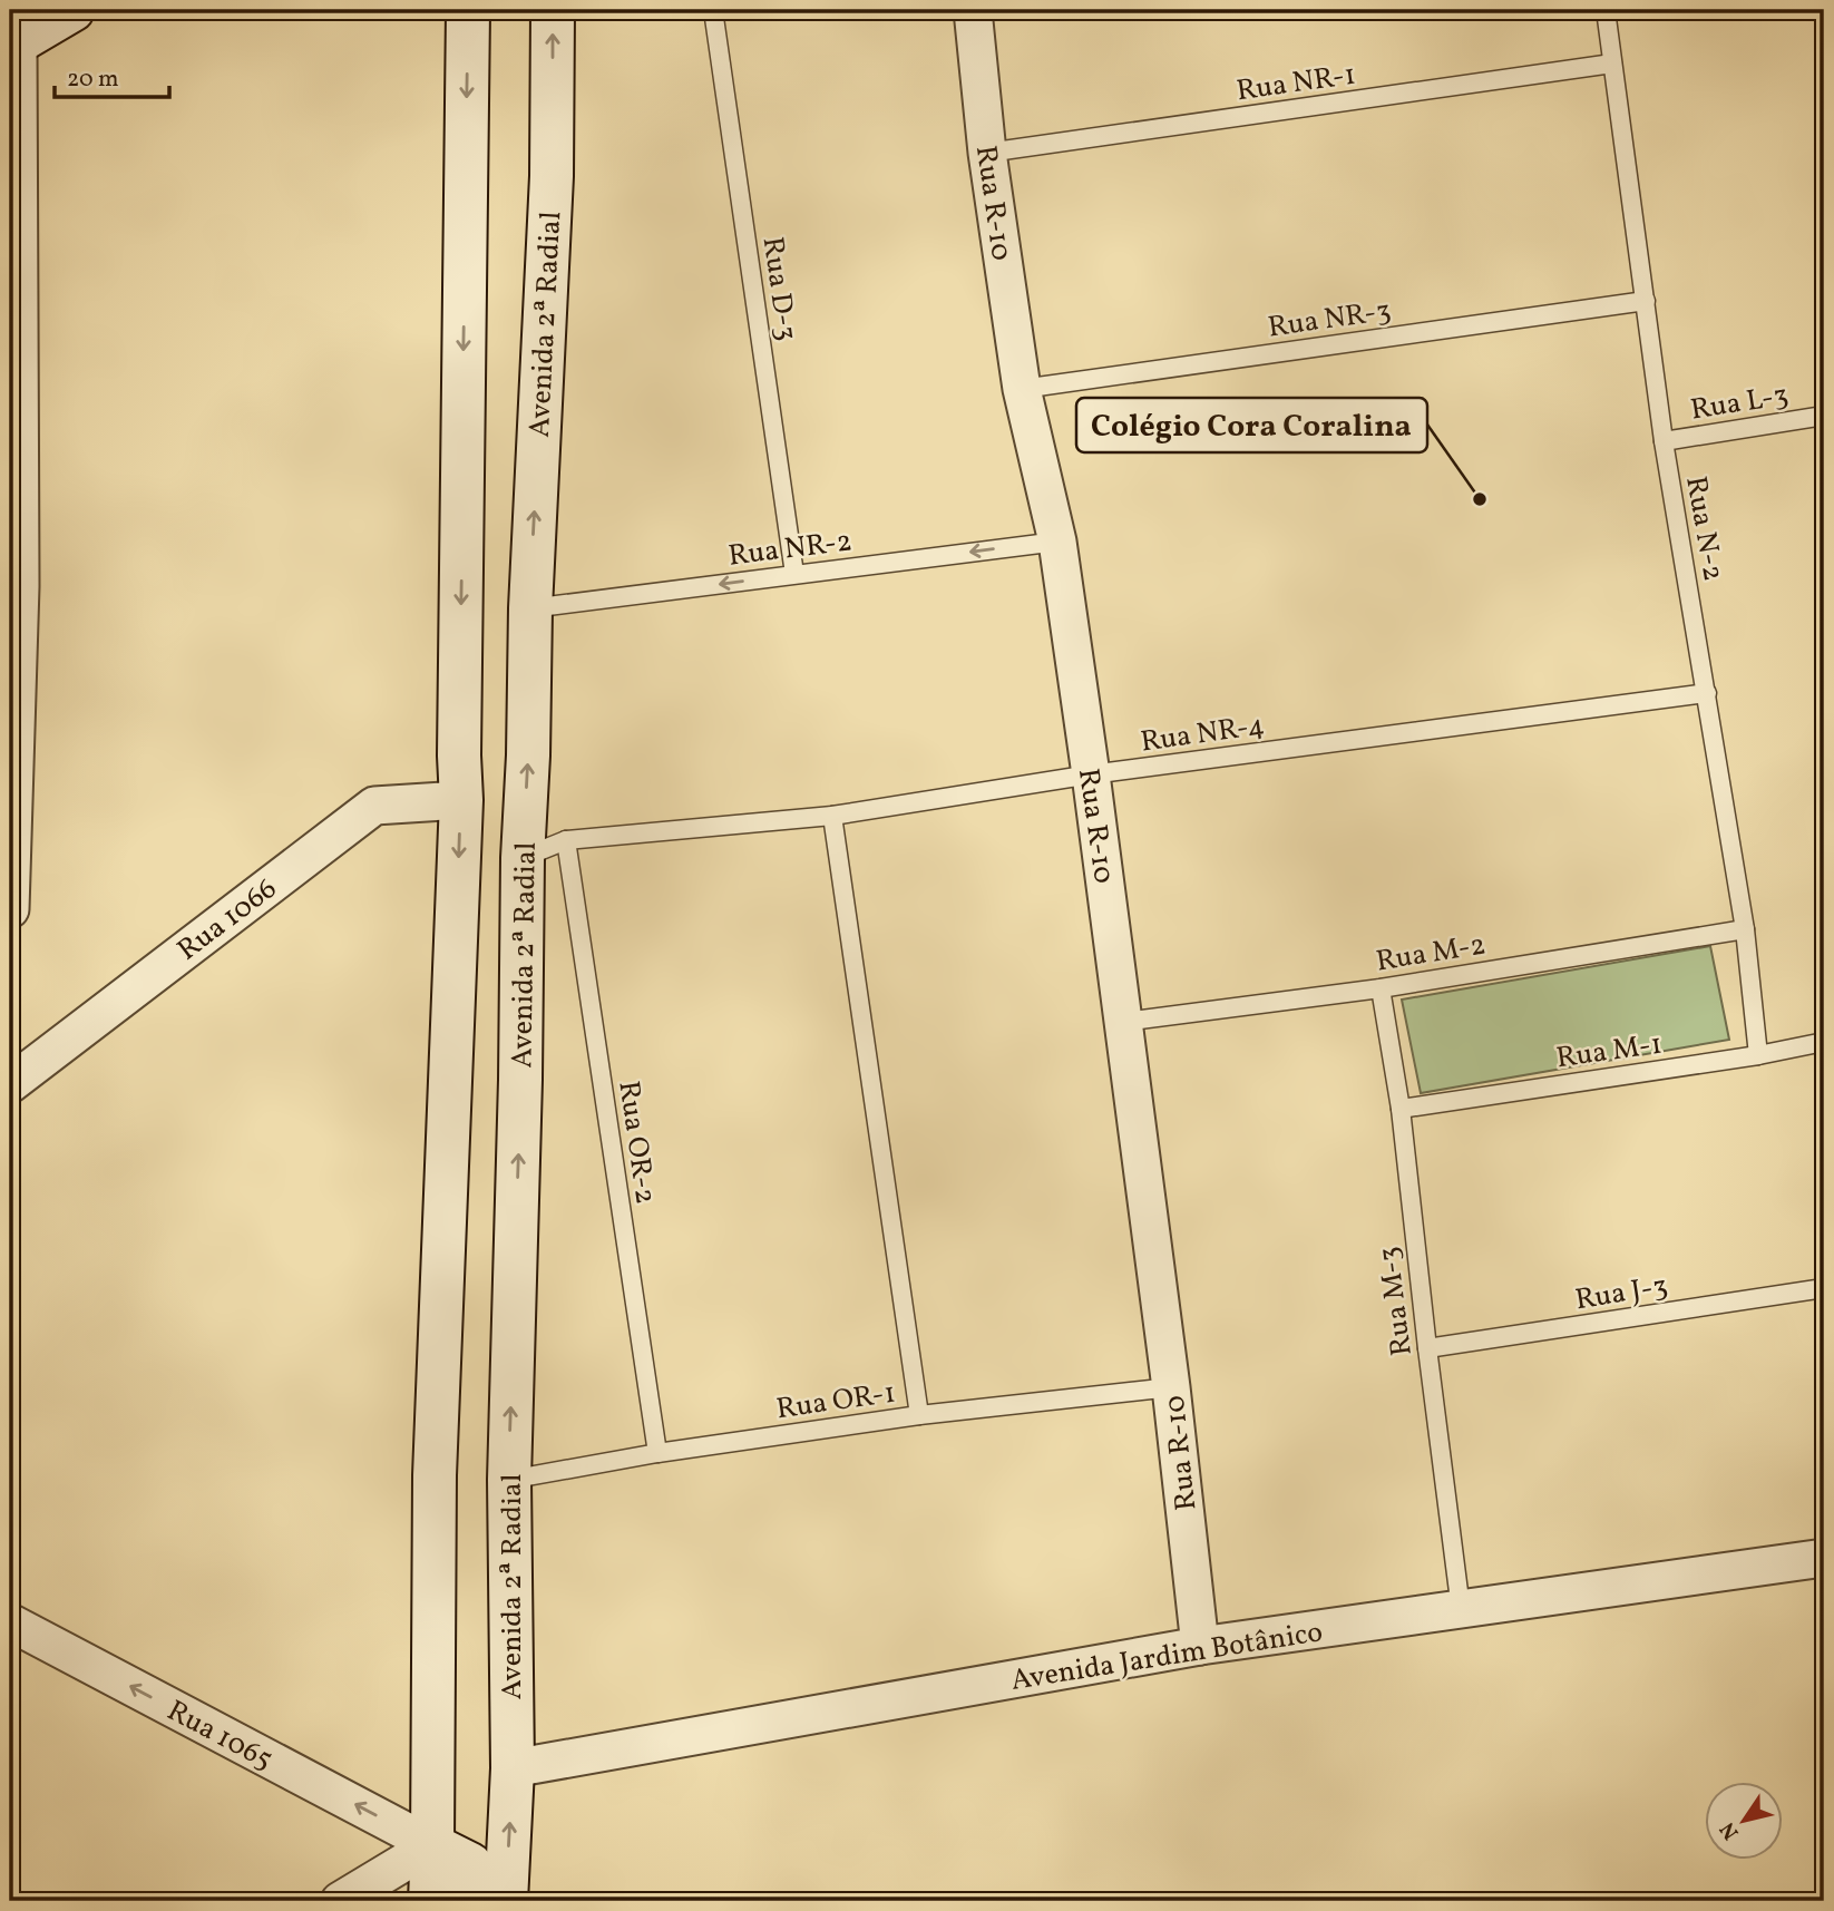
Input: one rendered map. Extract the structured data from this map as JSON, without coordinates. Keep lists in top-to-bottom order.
{
  "streets": {
    "main road": ["Avenida 2ª Radial"],
    "street": [
      "Rua R-10",
      "Rua 1066",
      "Avenida Jardim Botânico",
      "Rua 1065"
    ],
    "lane": [
      "Rua NR-1",
      "Rua D-3",
      "Rua NR-3",
      "Rua L-3",
      "Rua N-2",
      "Rua NR-2",
      "Rua NR-4",
      "Rua M-2",
      "Rua M-1",
      "Rua OR-2",
      "Rua J-3",
      "Rua M-3",
      "Rua OR-1"
    ]
  },
  "crossings": [
    ["Rua NR-1", "Rua R-10"],
    ["Rua NR-1", "Rua N-2"],
    ["Rua R-10", "Rua NR-3"],
    ["Rua R-10", "Rua NR-2"],
    ["Rua R-10", "Rua NR-4"],
    ["Rua R-10", "Rua M-2"],
    ["Rua R-10", "Rua OR-1"],
    ["Rua R-10", "Avenida Jardim Botânico"],
    ["Rua D-3", "Rua NR-2"],
    ["Rua NR-3", "Rua N-2"],
    ["Avenida 2ª Radial", "Rua NR-2"],
    ["Avenida 2ª Radial", "Rua NR-4"],
    ["Avenida 2ª Radial", "Rua OR-1"],
    ["Avenida 2ª Radial", "Avenida Jardim Botânico"],
    ["Rua L-3", "Rua N-2"],
    ["Rua N-2", "Rua NR-4"],
    ["Rua N-2", "Rua M-2"],
    ["Rua N-2", "Rua M-1"],
    ["Rua NR-4", "Rua OR-2"],
    ["Rua M-2", "Rua M-3"],
    ["Rua M-1", "Rua M-3"],
    ["Rua OR-2", "Rua OR-1"],
    ["Rua J-3", "Rua M-3"],
    ["Rua M-3", "Avenida Jardim Botânico"]
  ],
  "one_way": ["Rua NR-2", "Rua 1065"],
  "places": ["Colégio Cora Coralina"],
  "scale_bar": "20 m",
  "north": "bottom left"
}
